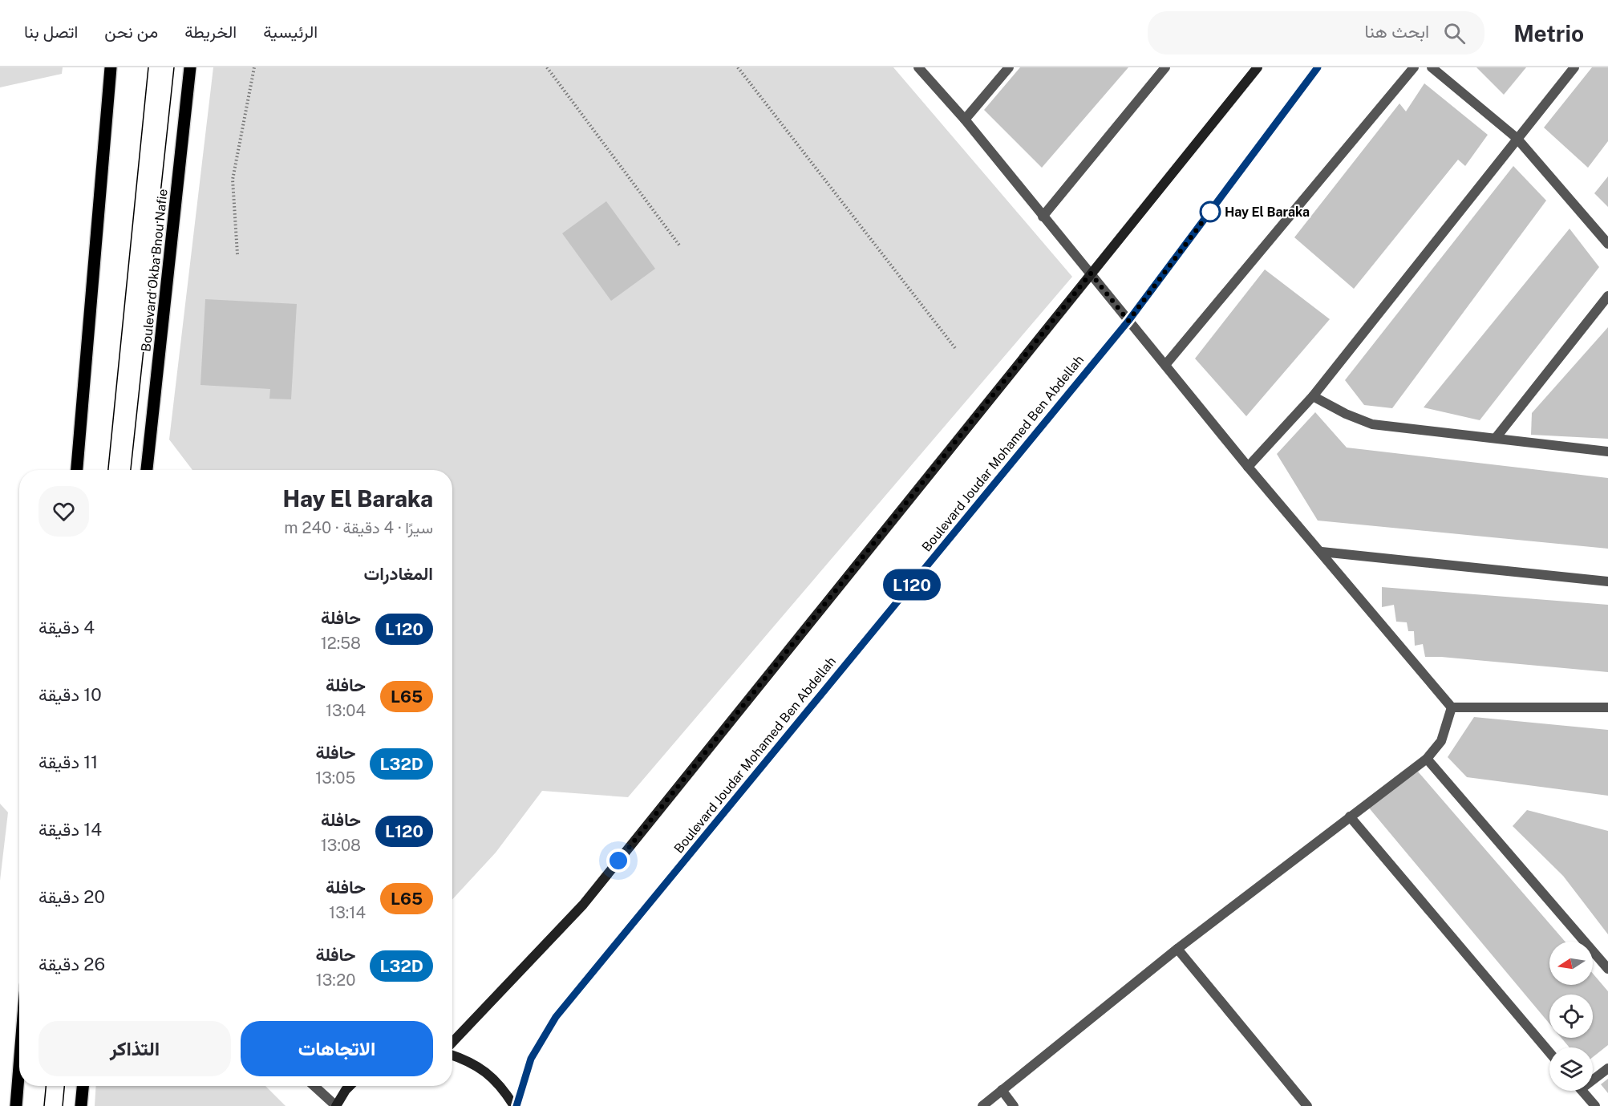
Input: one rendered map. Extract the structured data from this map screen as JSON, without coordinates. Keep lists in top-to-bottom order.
{
  "streets": {
    "main road": ["Boulevard Okba Bnou Nafie", "Boulevard Joudar Mohamed Ben Abdellah"]
  },
  "places": ["Hay El Baraka"],
  "lines": ["bus line L120"],
  "north": "left",
  "page": {
    "header": "Metrio",
    "search": "ابحث هنا",
    "nav": [
      "الرئيسية",
      "الخريطة",
      "من نحن",
      "اتصل بنا"
    ],
    "on_map": "L120",
    "heading": [
      ["Hay El Baraka", "سيرًا · 4 دقيقة · 240 m"],
      "المغادرات"
    ],
    "list": [
      {
        "mark": "L120",
        "name": "حافلة",
        "note": "12:58",
        "value": "4 دقيقة"
      },
      {
        "mark": "L65",
        "name": "حافلة",
        "note": "13:04",
        "value": "10 دقيقة"
      },
      {
        "mark": "L32D",
        "name": "حافلة",
        "note": "13:05",
        "value": "11 دقيقة"
      },
      {
        "mark": "L120",
        "name": "حافلة",
        "note": "13:08",
        "value": "14 دقيقة"
      },
      {
        "mark": "L65",
        "name": "حافلة",
        "note": "13:14",
        "value": "20 دقيقة"
      },
      {
        "mark": "L32D",
        "name": "حافلة",
        "note": "13:20",
        "value": "26 دقيقة"
      }
    ],
    "buttons": ["الاتجاهات", "التذاكر"]
  }
}
